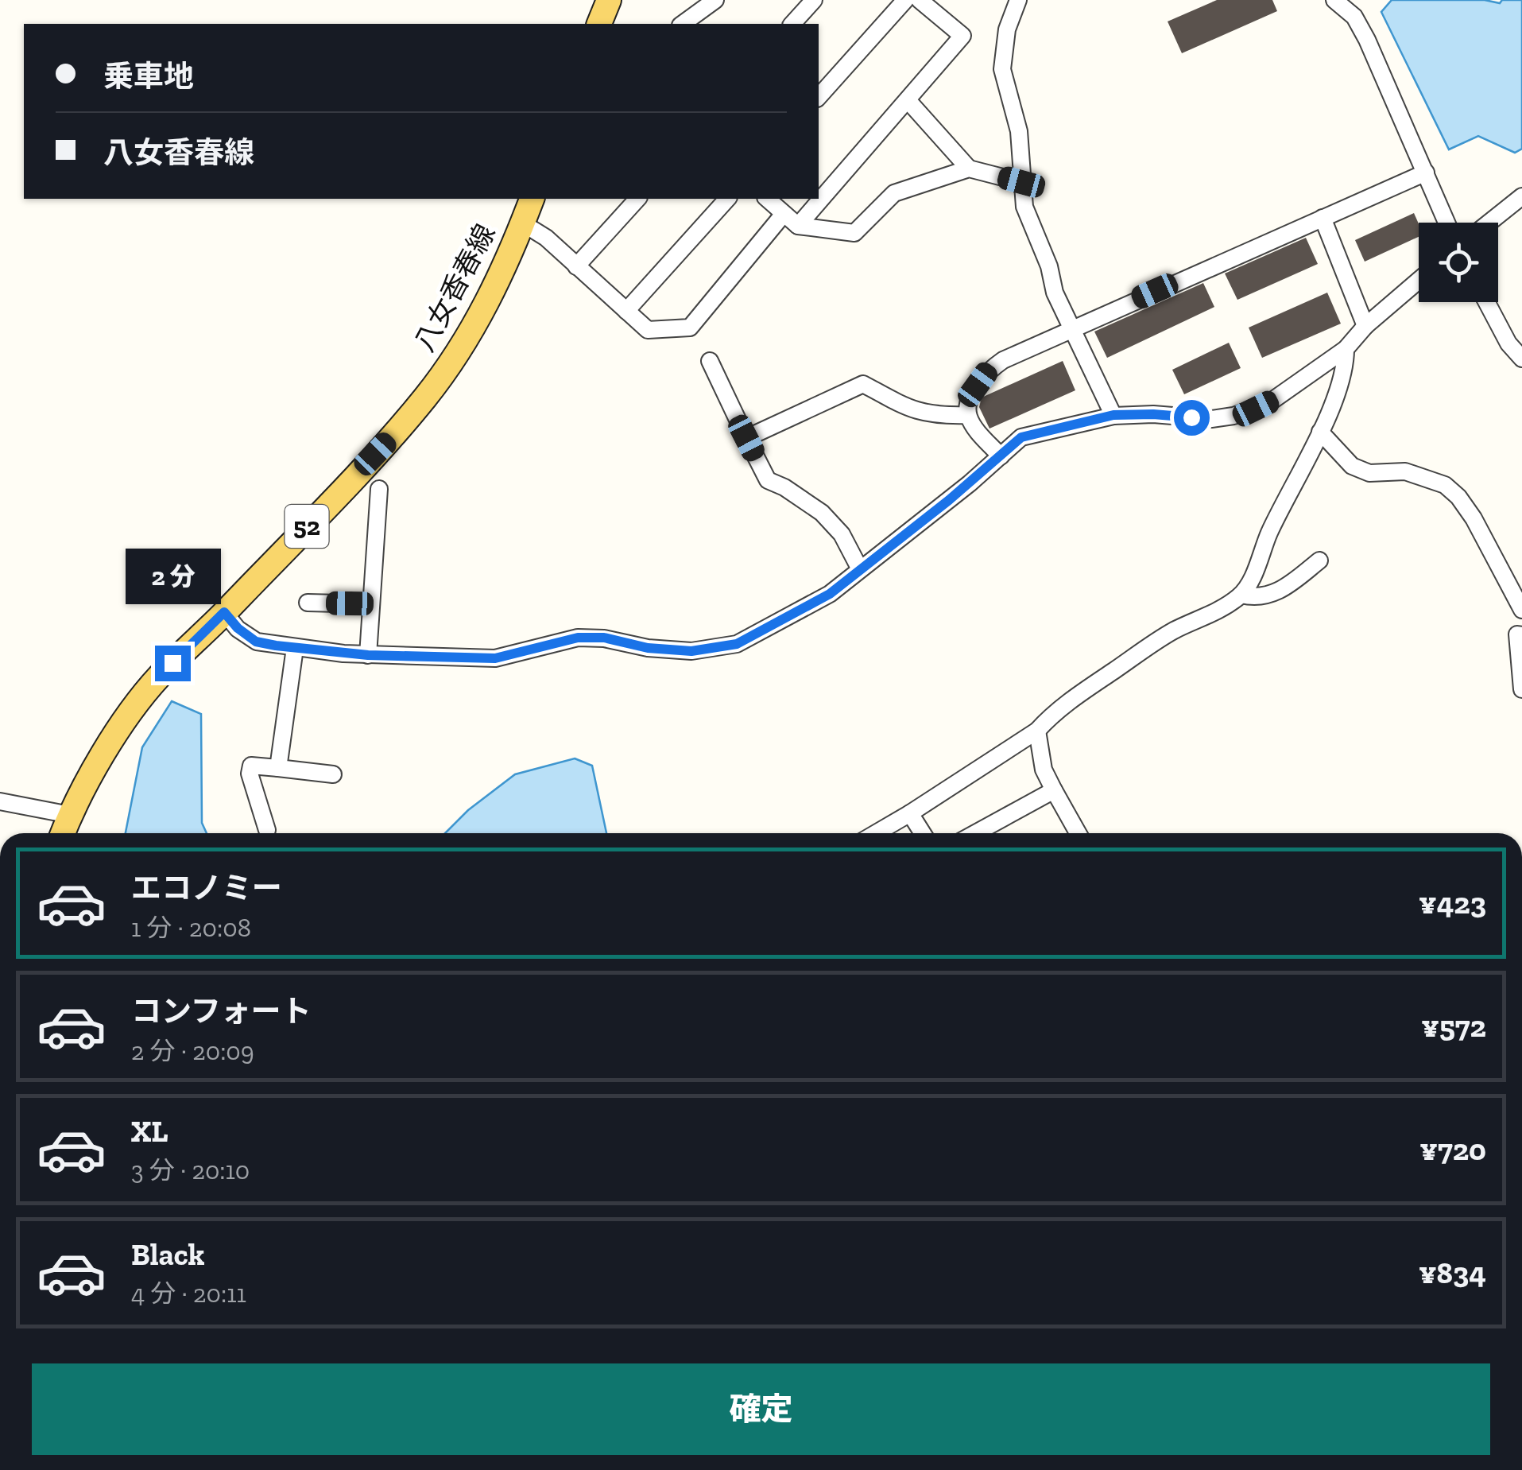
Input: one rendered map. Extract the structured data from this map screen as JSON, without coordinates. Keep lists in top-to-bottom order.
{
  "streets": {
    "main road": ["八女香春線", "52"]
  },
  "page": {
    "banner": ["乗車地", "八女香春線"],
    "bubble": "2 分",
    "list": [
      {
        "name": "エコノミー",
        "note": "1 分 · 20:08",
        "value": "¥423"
      },
      {
        "name": "コンフォート",
        "note": "2 分 · 20:09",
        "value": "¥572"
      },
      {
        "name": "XL",
        "note": "3 分 · 20:10",
        "value": "¥720"
      },
      {
        "name": "Black",
        "note": "4 分 · 20:11",
        "value": "¥834"
      }
    ],
    "buttons": "確定"
  }
}
